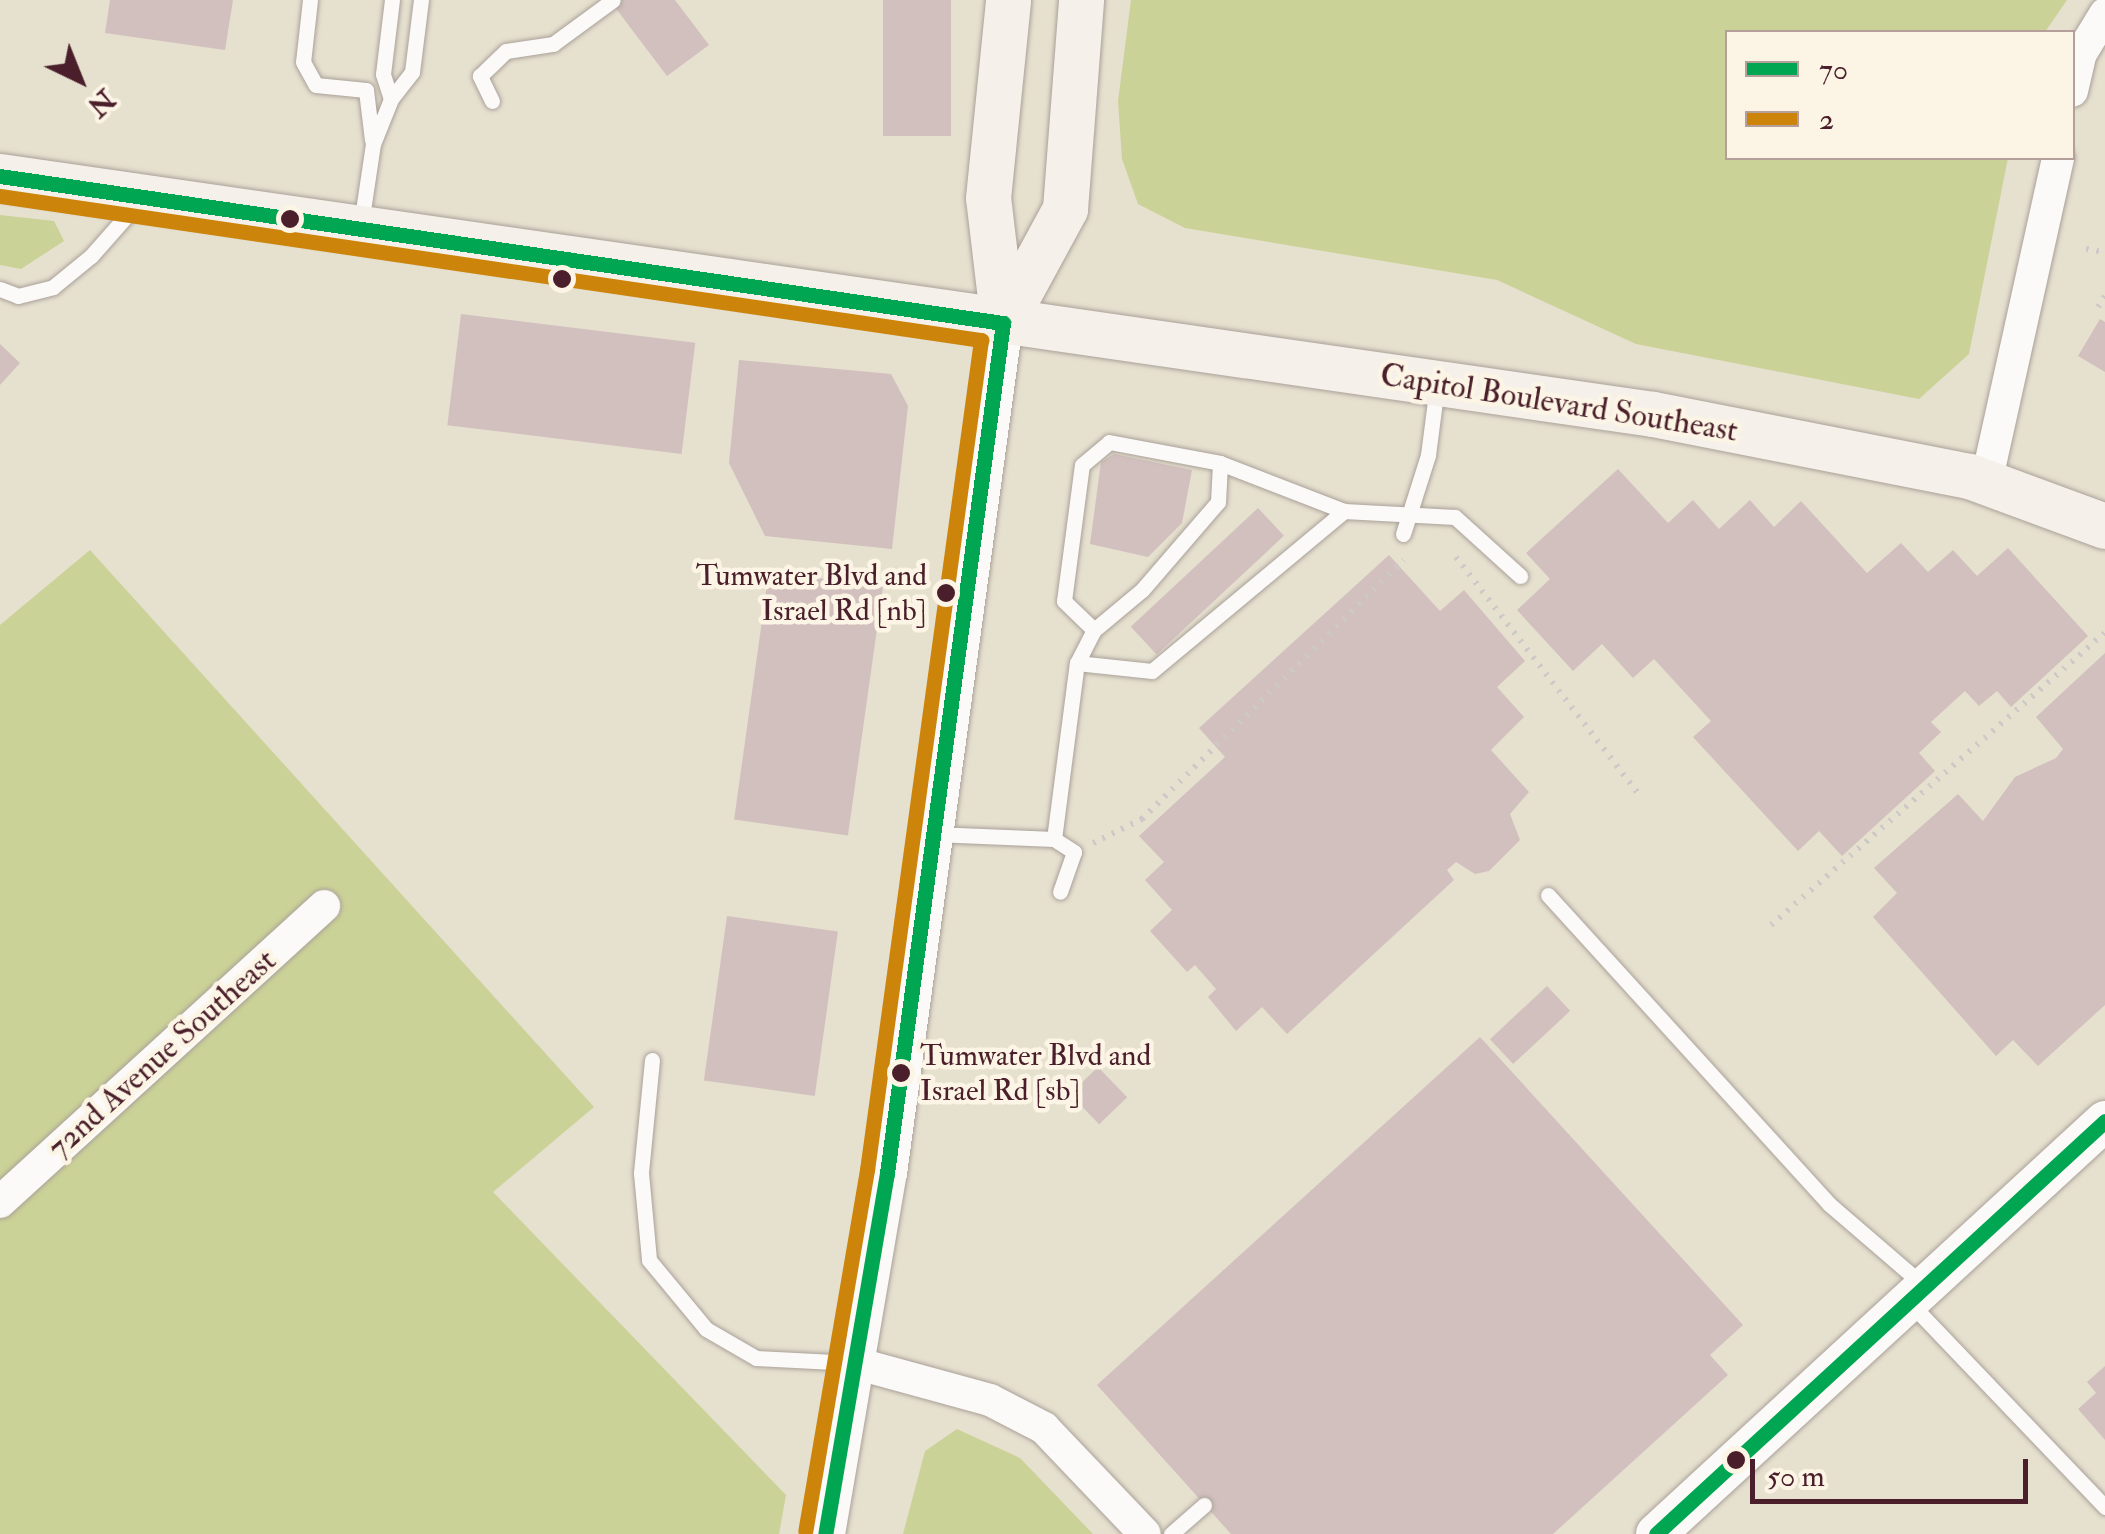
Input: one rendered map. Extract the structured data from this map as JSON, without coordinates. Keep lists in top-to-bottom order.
{
  "streets": {
    "main road": ["Capitol Boulevard Southeast"],
    "street": ["72nd Avenue Southeast"]
  },
  "places": ["Tumwater Blvd and Israel Rd [nb]", "Tumwater Blvd and Israel Rd [sb]"],
  "lines": ["transit line 70", "transit line 2"],
  "legend": ["70", "2"],
  "scale_bar": "50 m",
  "north": "bottom right"
}
